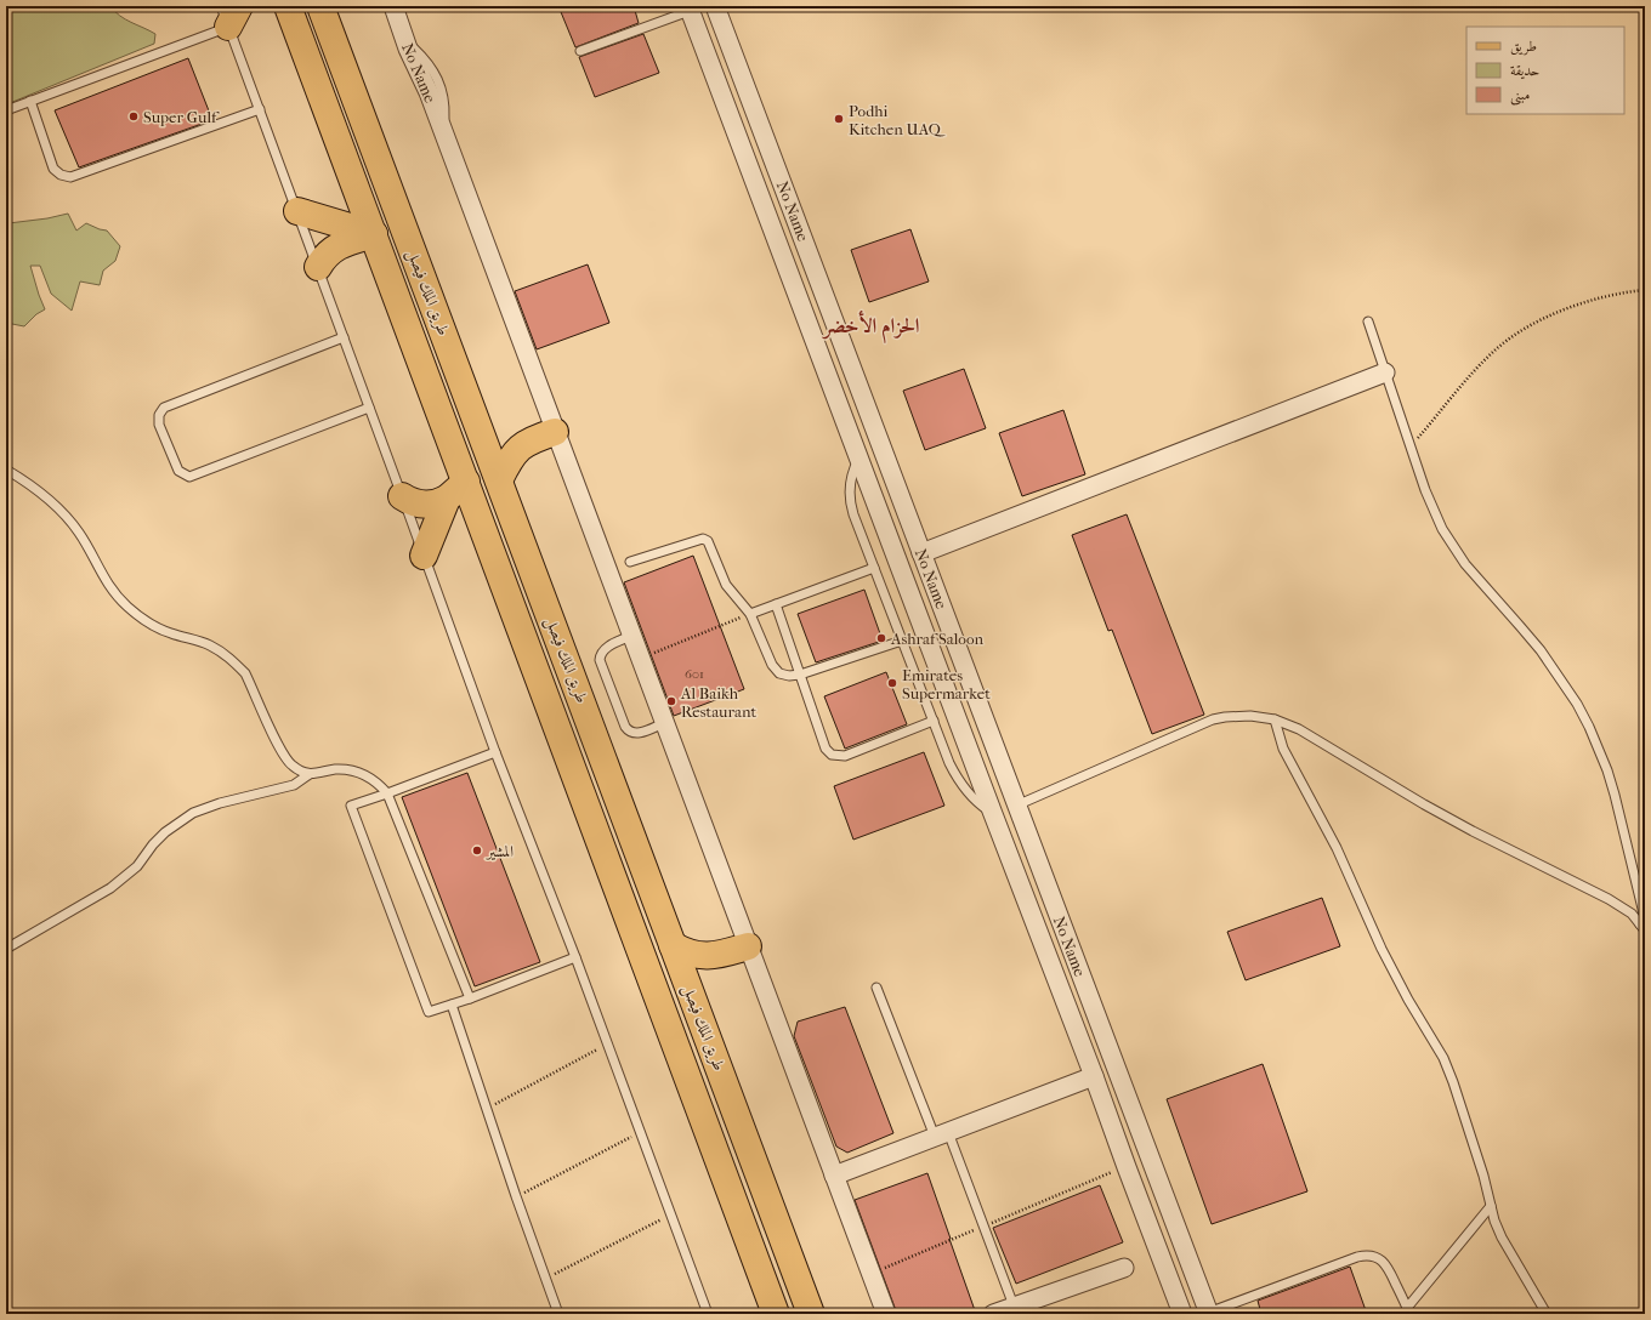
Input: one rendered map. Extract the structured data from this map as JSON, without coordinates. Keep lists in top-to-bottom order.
{
  "streets": {
    "main road": ["طريق الملك فيصل"],
    "street": ["No Name"]
  },
  "districts": ["الحزام الأخضر"],
  "places": [
    "Super Gulf",
    "Podhi Kitchen UAQ",
    "Ashraf Saloon",
    "Emirates Supermarket",
    "Al Baikh Restaurant",
    "المشير"
  ],
  "house_numbers": ["601"],
  "legend": ["طريق", "حديقة", "مبنى"]
}
